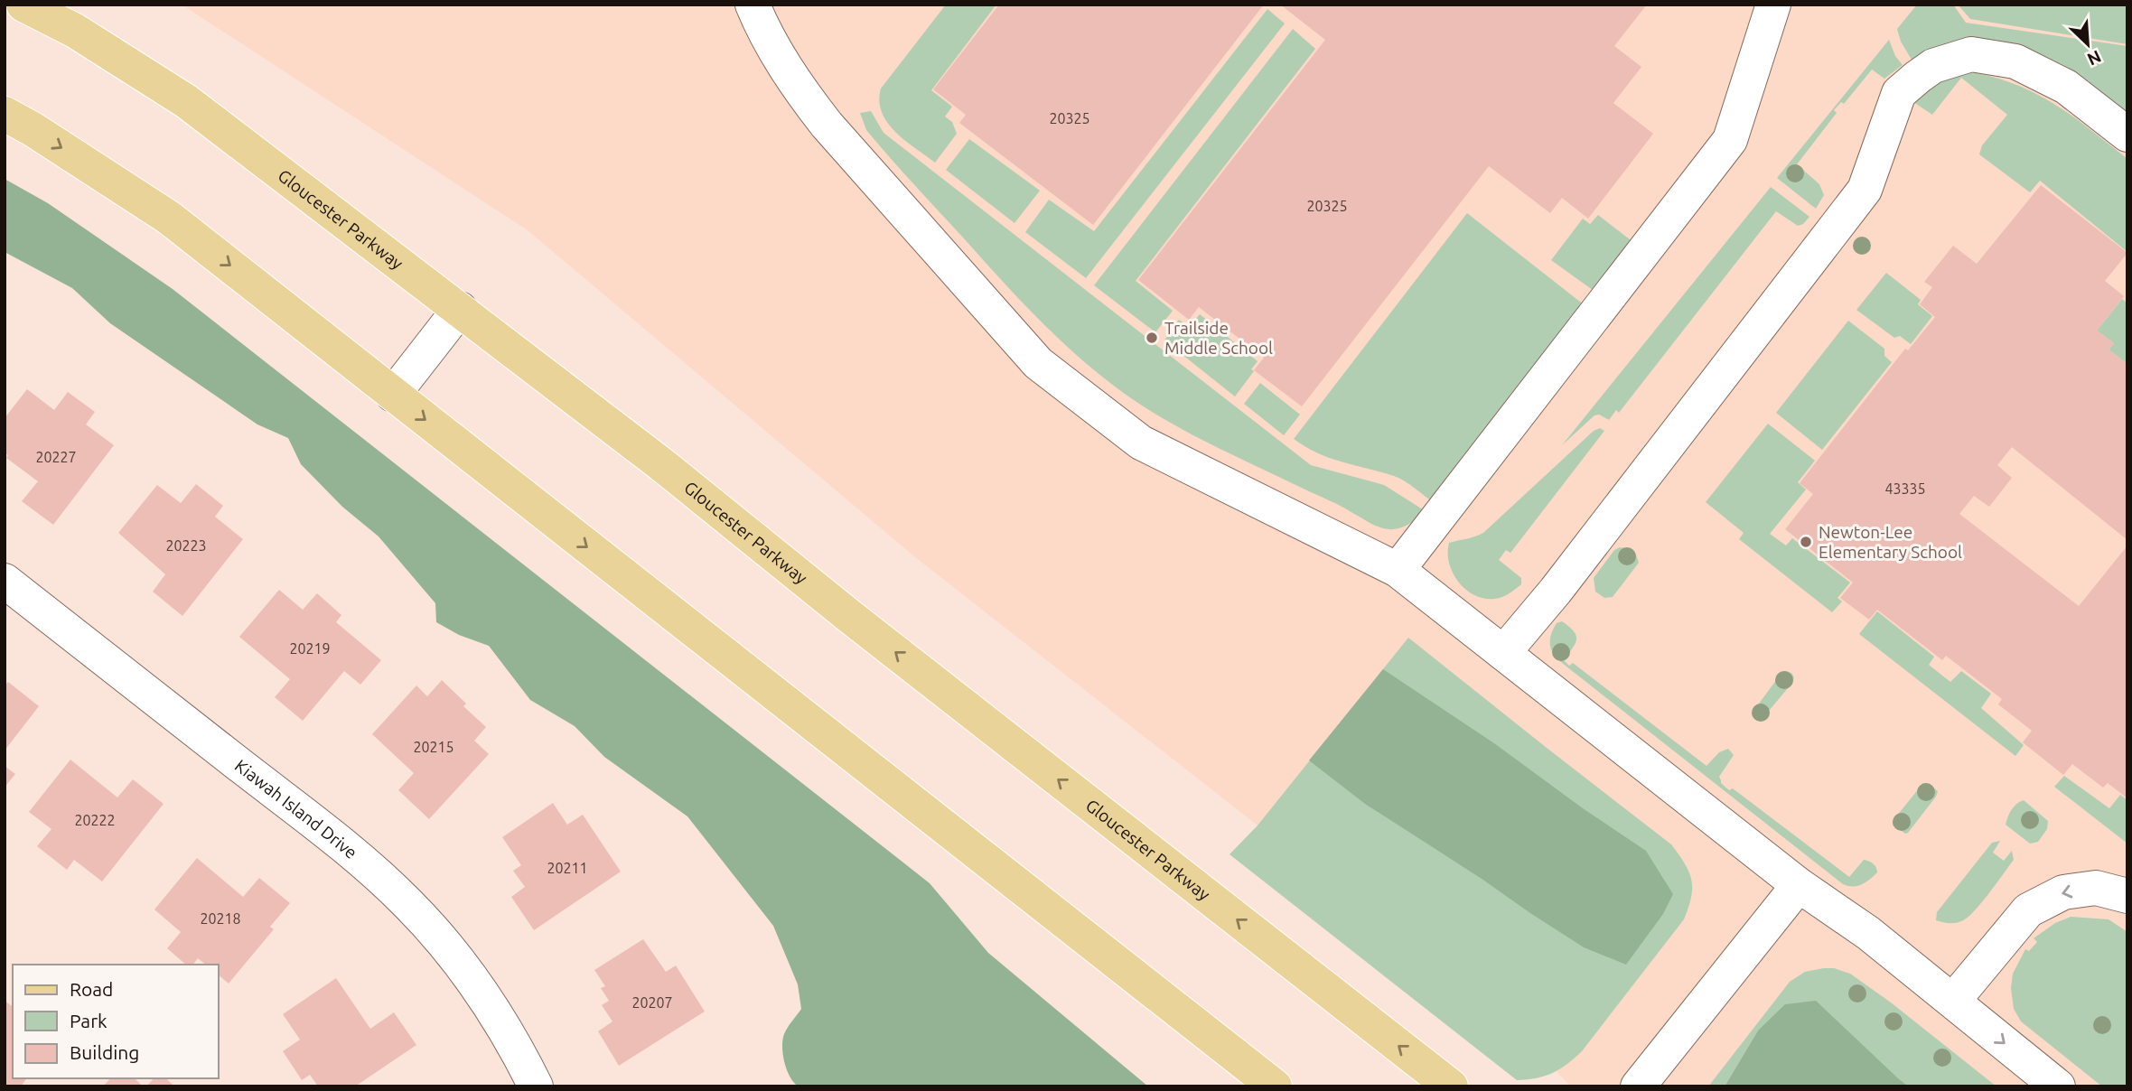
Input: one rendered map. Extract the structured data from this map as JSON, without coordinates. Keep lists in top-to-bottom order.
{
  "streets": {
    "main road": ["Gloucester Parkway"],
    "street": ["Kiawah Island Drive"]
  },
  "places": ["Trailside Middle School", "Newton-Lee Elementary School"],
  "house_numbers": [
    "20325",
    "20325",
    "20227",
    "43335",
    "20223",
    "20219",
    "20215",
    "20222",
    "20211",
    "20218",
    "20207"
  ],
  "legend": ["Road", "Park", "Building"],
  "north": "bottom right"
}
